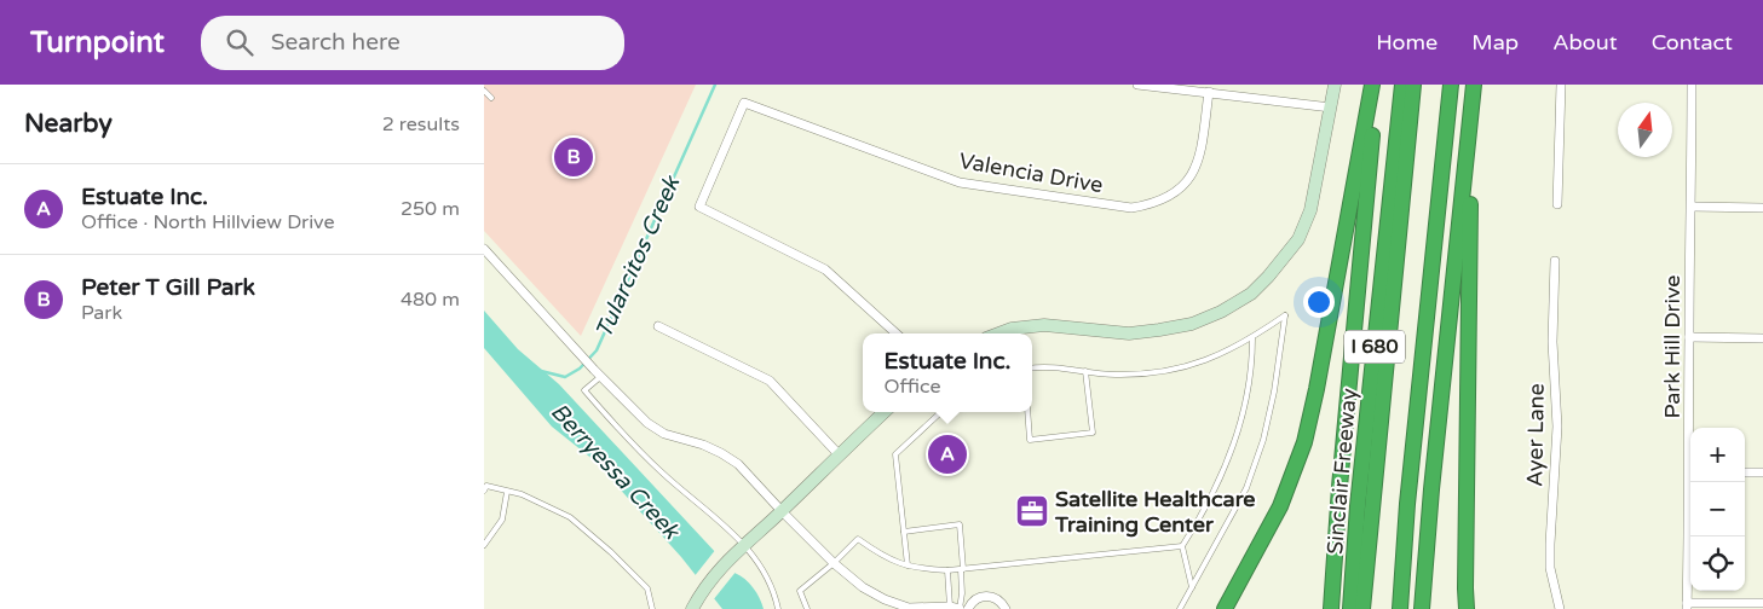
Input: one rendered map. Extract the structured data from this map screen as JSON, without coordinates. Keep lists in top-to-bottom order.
{
  "streets": {
    "highway": ["I 680", "Sinclair Freeway"],
    "street": ["Valencia Drive", "Park Hill Drive", "Ayer Lane"]
  },
  "water": ["Tularcitos Creek", "Berryessa Creek"],
  "places": {
    "office": ["Satellite Healthcare Training Center"]
  },
  "north": "top",
  "page": {
    "header": "Turnpoint",
    "search": "Search here",
    "nav": [
      "Home",
      "Map",
      "About",
      "Contact"
    ],
    "heading": ["Nearby", "2 results"],
    "pins": ["B", "A"],
    "list": [
      {
        "mark": "A",
        "name": "Estuate Inc.",
        "note": "Office · North Hillview Drive",
        "value": "250 m"
      },
      {
        "mark": "B",
        "name": "Peter T Gill Park",
        "note": "Park",
        "value": "480 m"
      }
    ],
    "popup": ["Estuate Inc.", "Office"],
    "map_buttons": ["+", "−"]
  }
}
